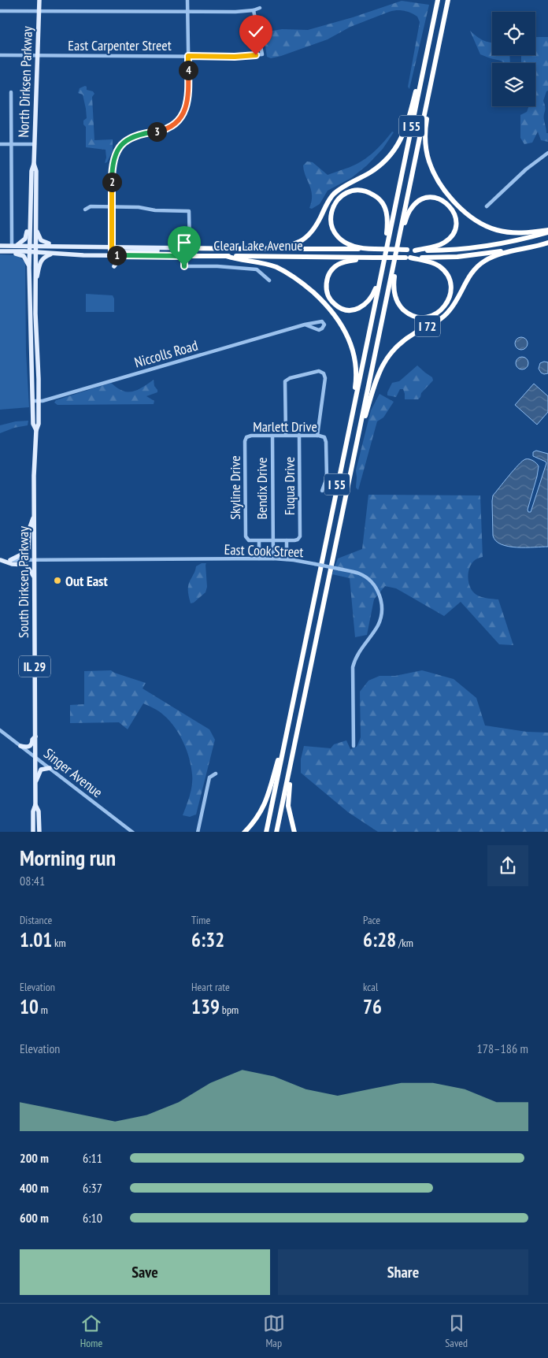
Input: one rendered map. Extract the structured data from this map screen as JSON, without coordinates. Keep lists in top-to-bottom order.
{
  "streets": {
    "highway": ["I 55", "Clear Lake Avenue", "I 72"],
    "main road": ["North Dirksen Parkway", "South Dirksen Parkway", "IL 29"],
    "street": [
      "East Carpenter Street",
      "Niccolls Road",
      "Marlett Drive",
      "Fuqua Drive",
      "Skyline Drive",
      "Bendix Drive",
      "East Cook Street",
      "Singer Avenue"
    ]
  },
  "crossings": [
    ["East Carpenter Street", "North Dirksen Parkway"],
    ["North Dirksen Parkway", "Clear Lake Avenue"],
    ["North Dirksen Parkway", "South Dirksen Parkway"],
    ["I 55", "I 72"],
    ["Clear Lake Avenue", "South Dirksen Parkway"],
    ["Niccolls Road", "South Dirksen Parkway"],
    ["Marlett Drive", "Fuqua Drive"],
    ["Marlett Drive", "Skyline Drive"],
    ["Marlett Drive", "Bendix Drive"],
    ["Bendix Drive", "East Cook Street"],
    ["East Cook Street", "South Dirksen Parkway"],
    ["South Dirksen Parkway", "Singer Avenue"]
  ],
  "places": ["Out East"],
  "page": {
    "pins": [
      "4",
      "3",
      "2",
      "1"
    ],
    "heading": ["Morning run", "08:41"],
    "stats": [
      ["Distance", "1.01 km"],
      ["Time", "6:32"],
      ["Pace", "6:28 /km"],
      ["Elevation", "10 m"],
      ["Heart rate", "139 bpm"],
      ["kcal", "76"]
    ],
    "chart": ["Elevation", "178–186 m"],
    "list": [
      {
        "name": "200 m",
        "note": "6:11"
      },
      {
        "name": "400 m",
        "note": "6:37"
      },
      {
        "name": "600 m",
        "note": "6:10"
      }
    ],
    "buttons": ["Save", "Share"],
    "tabs": ["Home", "Map", "Saved"]
  }
}
